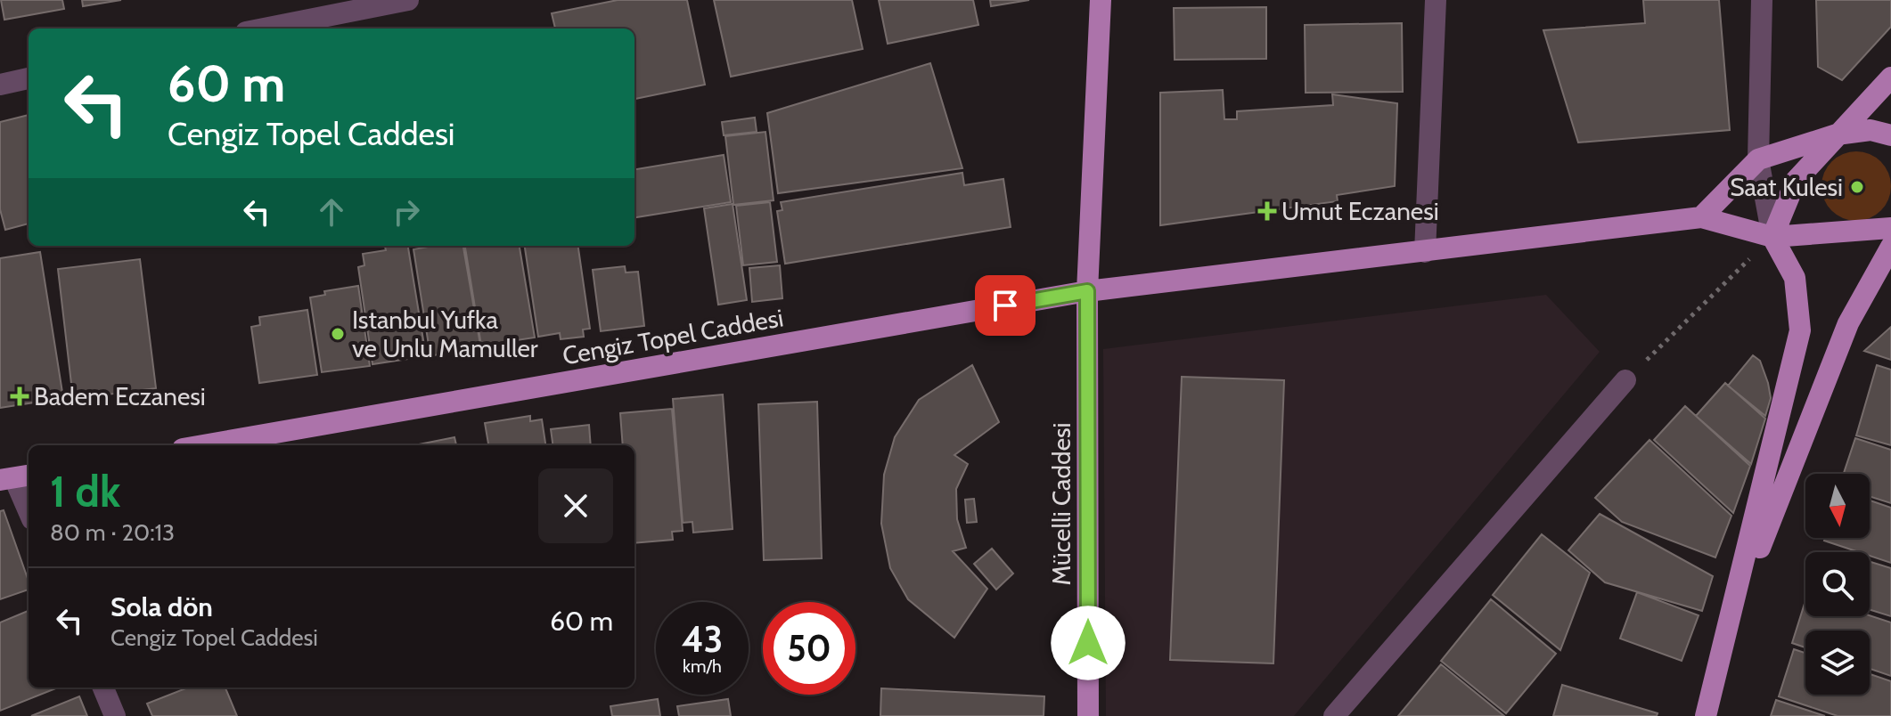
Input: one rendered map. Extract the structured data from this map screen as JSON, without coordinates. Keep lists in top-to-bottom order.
{
  "streets": {
    "main road": ["Cengiz Topel Caddesi", "Mücelli Caddesi"]
  },
  "crossings": [
    ["Cengiz Topel Caddesi", "Mücelli Caddesi"]
  ],
  "places": {
    "other": ["Saat Kulesi", "Istanbul Yufka ve Unlu Mamuller"],
    "health": ["Umut Eczanesi", "Badem Eczanesi"]
  },
  "north": "bottom",
  "page": {
    "turn": ["60 m", "Cengiz Topel Caddesi"],
    "heading": ["1 dk", "80 m · 20:13"],
    "list": [
      {
        "name": "Sola dön",
        "note": "Cengiz Topel Caddesi",
        "value": "60 m"
      }
    ],
    "speed": "43 km/h",
    "limit": "50"
  }
}
